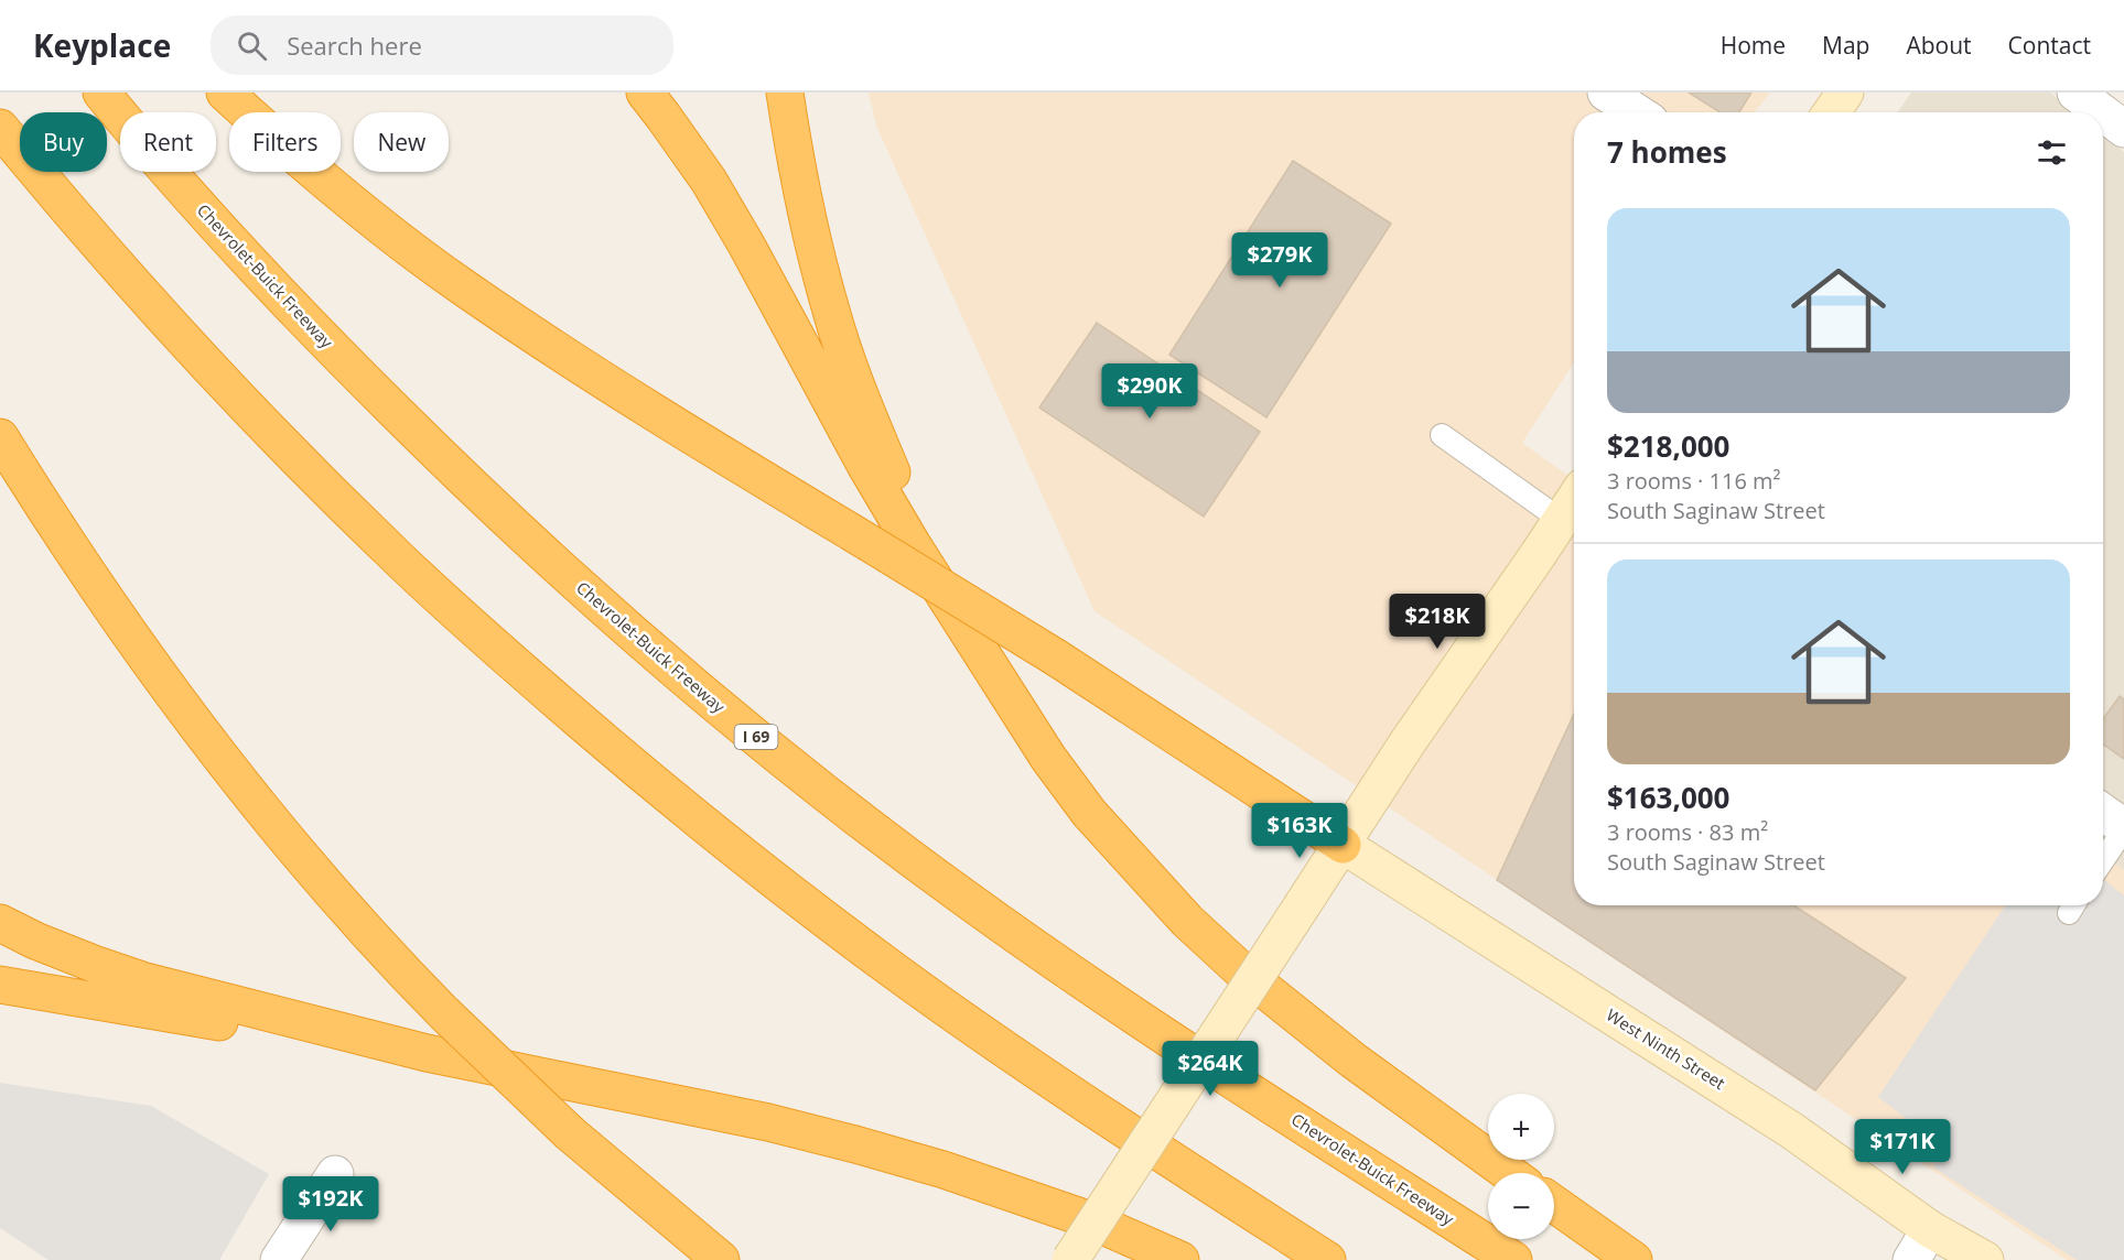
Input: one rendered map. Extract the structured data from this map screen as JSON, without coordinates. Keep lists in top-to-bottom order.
{
  "streets": {
    "highway": ["Chevrolet-Buick Freeway", "I 69"],
    "main road": ["West Ninth Street"]
  },
  "page": {
    "header": "Keyplace",
    "search": "Search here",
    "nav": [
      "Home",
      "Map",
      "About",
      "Contact"
    ],
    "chip": [
      "Buy",
      "Rent",
      "Filters",
      "New"
    ],
    "heading": "7 homes",
    "list": [
      {
        "name": "$218,000",
        "note": "3 rooms · 116 m² · South Saginaw Street"
      },
      {
        "name": "$163,000",
        "note": "3 rooms · 83 m² · South Saginaw Street"
      }
    ],
    "price": [
      "$279K",
      "$290K",
      "$218K",
      "$163K",
      "$264K",
      "$171K",
      "$192K"
    ],
    "map_buttons": ["+", "−"]
  }
}
